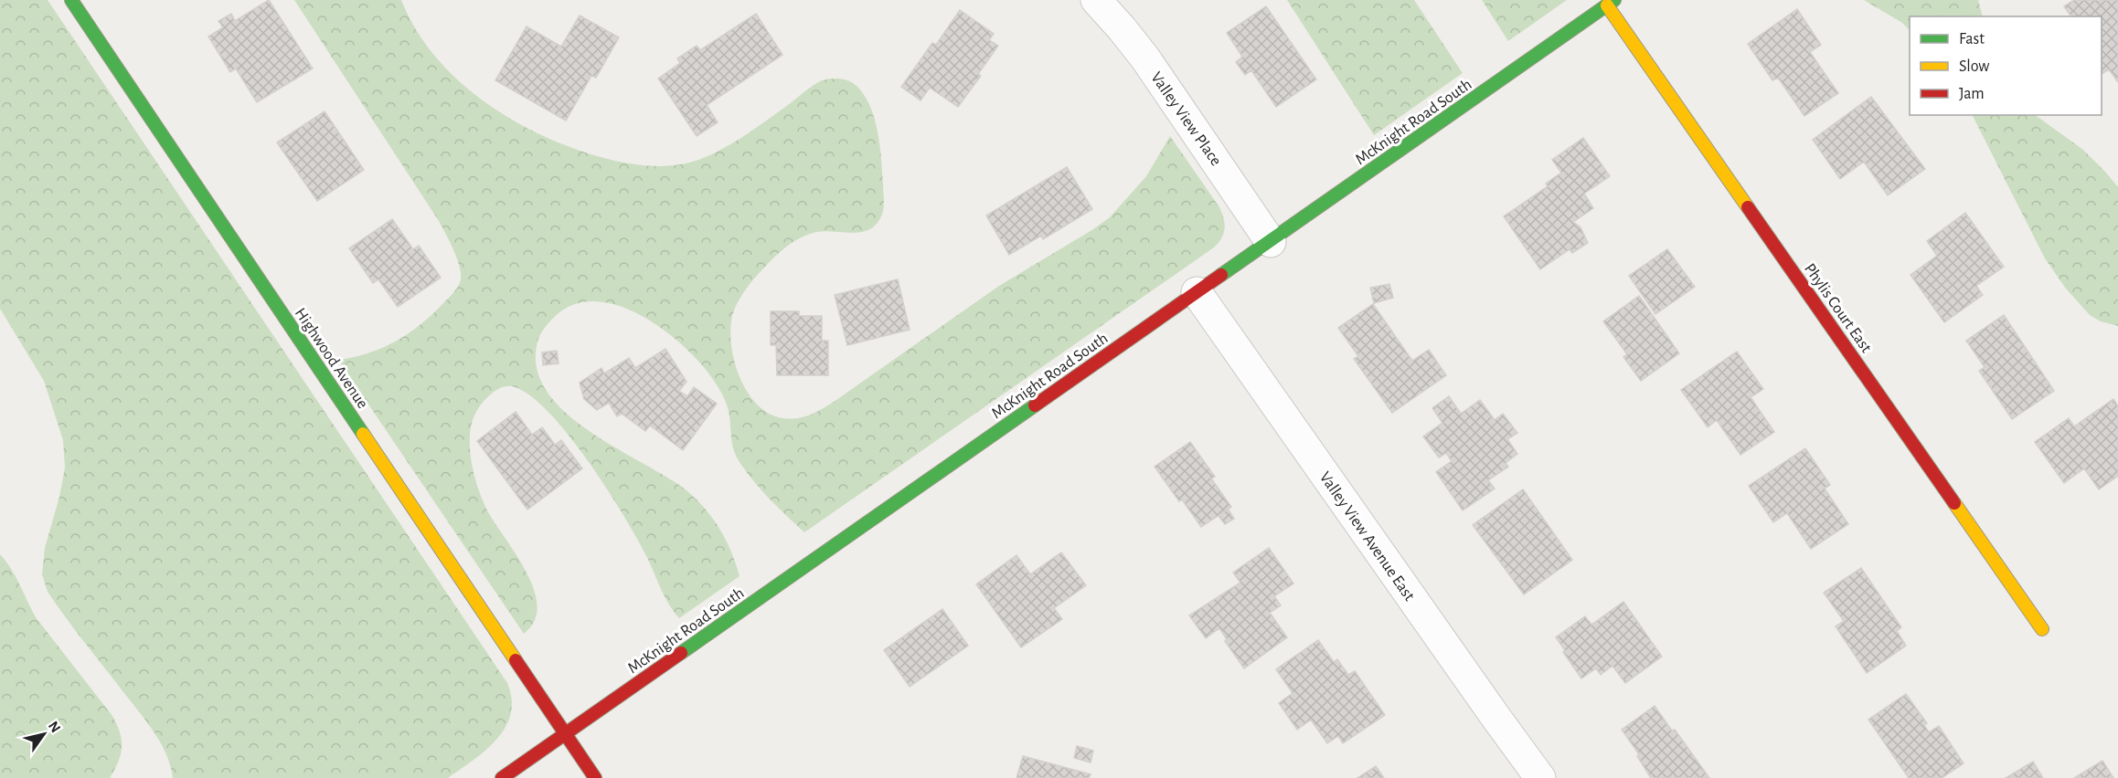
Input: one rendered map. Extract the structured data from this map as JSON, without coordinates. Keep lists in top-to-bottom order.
{
  "streets": {
    "street": [
      "Valley View Place",
      "McKnight Road South",
      "Phylis Court East",
      "Highwood Avenue",
      "Valley View Avenue East"
    ]
  },
  "crossings": [
    ["Valley View Place", "McKnight Road South"],
    ["McKnight Road South", "Phylis Court East"],
    ["McKnight Road South", "Highwood Avenue"],
    ["McKnight Road South", "Valley View Avenue East"]
  ],
  "legend": ["Fast", "Slow", "Jam"],
  "north": "top right"
}
